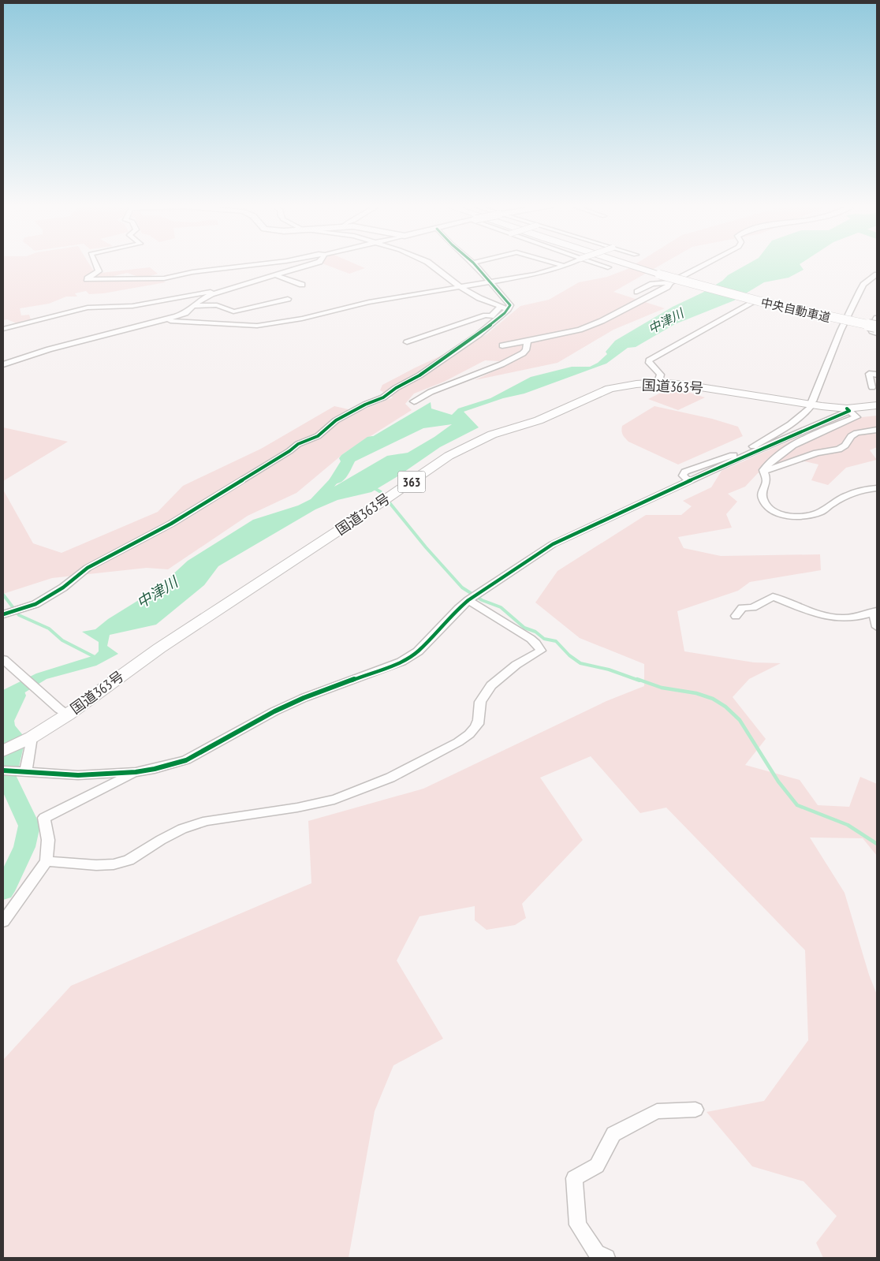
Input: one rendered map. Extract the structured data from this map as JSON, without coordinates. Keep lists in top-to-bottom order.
{
  "streets": {
    "highway": ["中央自動車道", "国道363号", "363"]
  },
  "water": ["中津川"]
}
